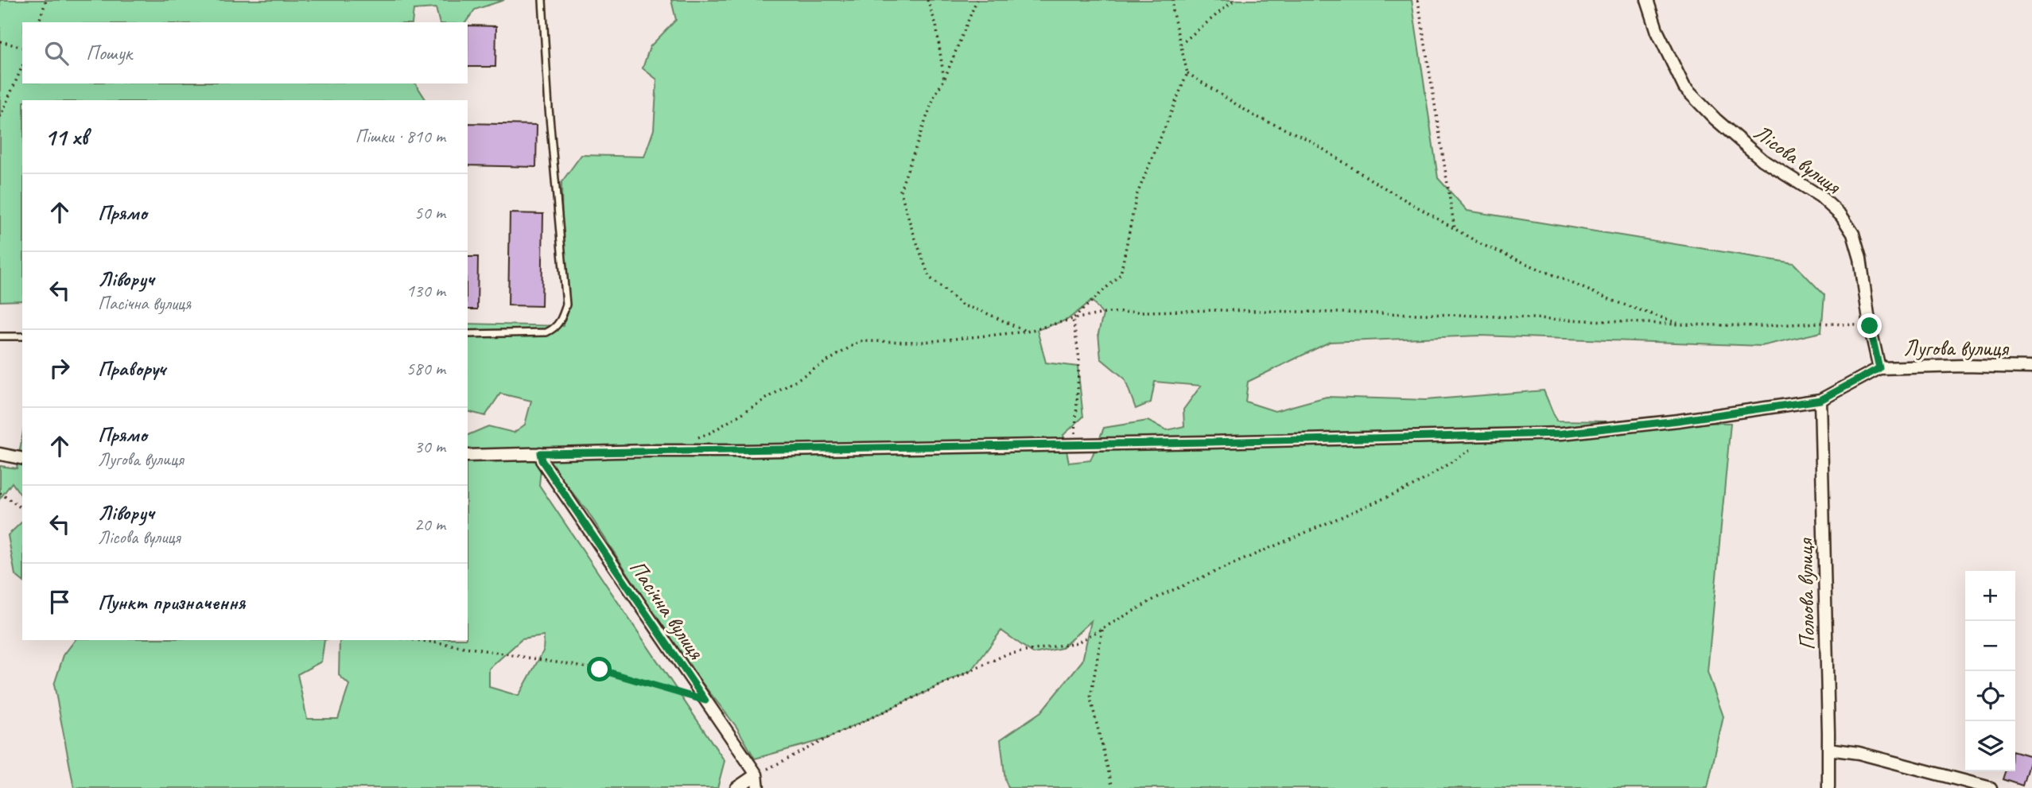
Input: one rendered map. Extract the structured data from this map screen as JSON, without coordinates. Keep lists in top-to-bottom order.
{
  "streets": {
    "street": [
      "Лісова вулиця",
      "Лугова вулиця",
      "Польова вулиця",
      "Пасічна вулиця"
    ]
  },
  "crossings": [
    ["Лісова вулиця", "Лугова вулиця"],
    ["Лугова вулиця", "Польова вулиця"]
  ],
  "page": {
    "search": "Пошук",
    "heading": ["11 хв", "Пішки · 810 m"],
    "list": [
      ["Прямо", "50 m"],
      ["Ліворуч", "Пасічна вулиця", "130 m"],
      ["Праворуч", "580 m"],
      ["Прямо", "Лугова вулиця", "30 m"],
      ["Ліворуч", "Лісова вулиця", "20 m"],
      "Пункт призначення"
    ],
    "map_buttons": ["+", "−"]
  }
}
